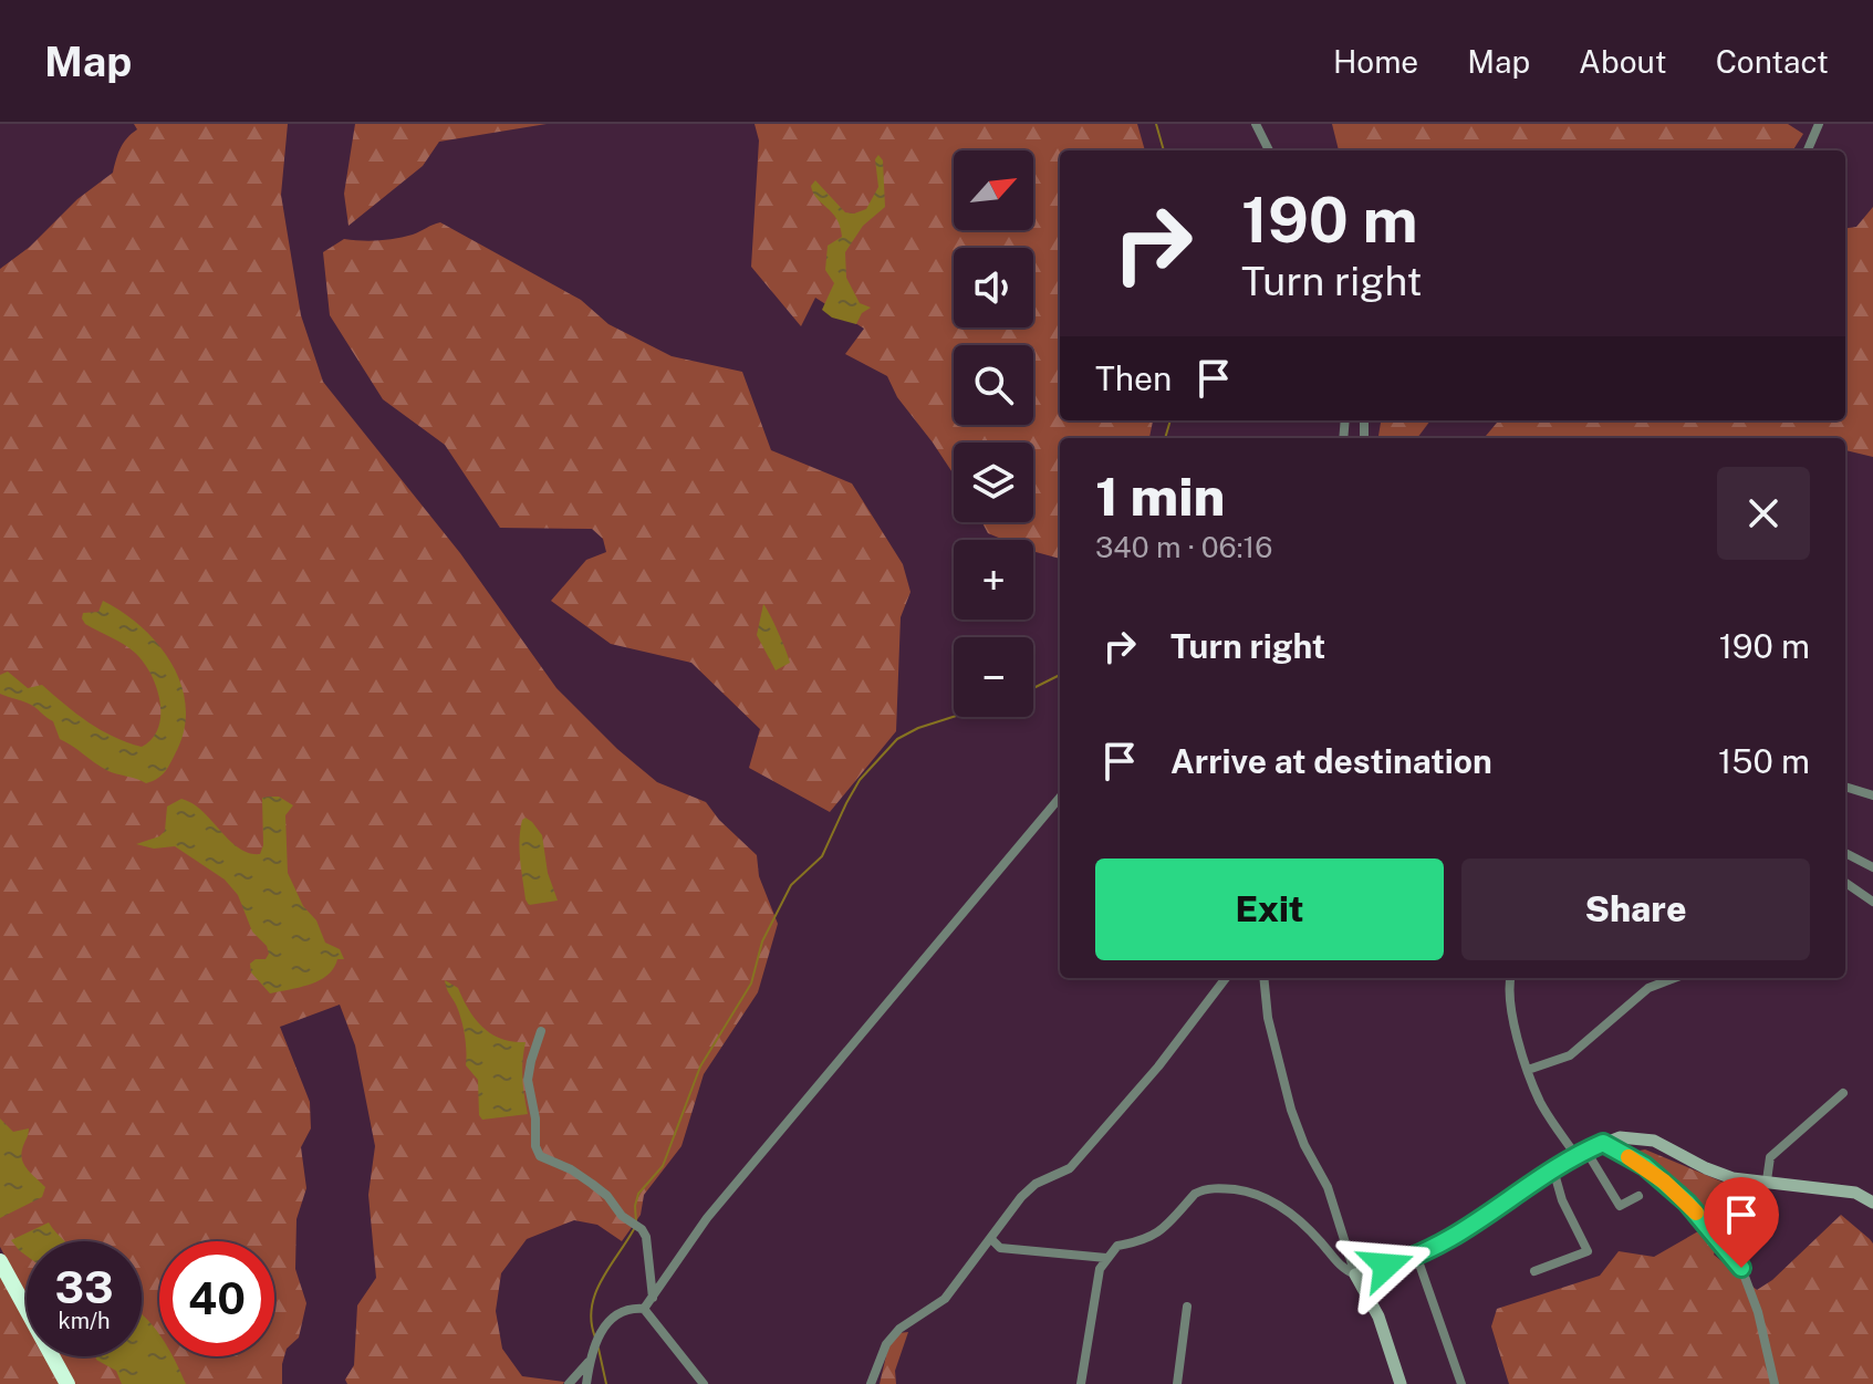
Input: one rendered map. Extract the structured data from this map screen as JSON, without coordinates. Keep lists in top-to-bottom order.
{
  "north": "top right",
  "page": {
    "header": "Map",
    "nav": [
      "Home",
      "Map",
      "About",
      "Contact"
    ],
    "map_buttons": ["+", "−"],
    "turn": ["190 m", "Turn right"],
    "then": "Then",
    "heading": ["1 min", "340 m · 06:16"],
    "list": [
      {
        "name": "Turn right",
        "value": "190 m"
      },
      {
        "name": "Arrive at destination",
        "value": "150 m"
      }
    ],
    "buttons": ["Exit", "Share"],
    "speed": "33 km/h",
    "limit": "40"
  }
}
